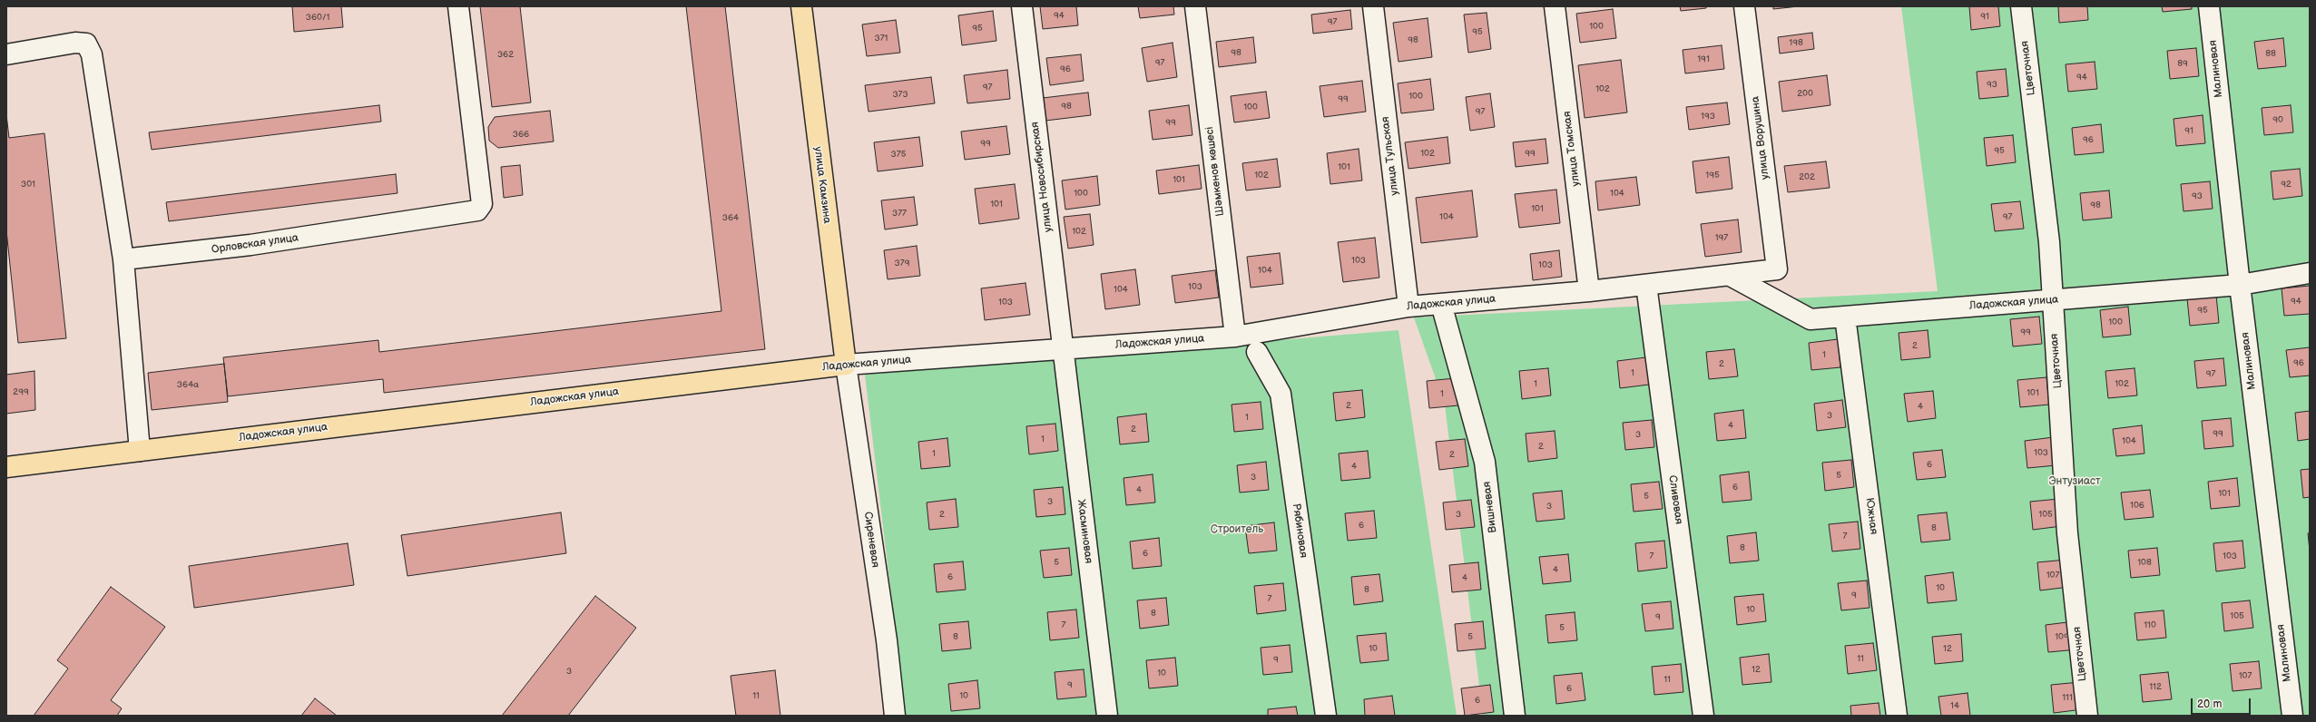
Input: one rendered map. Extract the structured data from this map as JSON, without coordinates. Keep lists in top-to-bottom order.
{
  "streets": {
    "main road": ["улица Камзина", "Ладожская улица"],
    "street": [
      "Цветочная",
      "Малиновая",
      "улица Ворушина",
      "улица Томская",
      "улица Тульская",
      "Шәмкенов көшесі",
      "улица Новосибирская",
      "Орловская улица",
      "Сливовая",
      "Вишневая",
      "Южная",
      "Рябиновая",
      "Жасминовая",
      "Сиреневая"
    ]
  },
  "crossings": [
    ["Цветочная", "Ладожская улица"],
    ["Малиновая", "Ладожская улица"],
    ["улица Ворушина", "Ладожская улица"],
    ["улица Томская", "Ладожская улица"],
    ["улица Тульская", "Ладожская улица"],
    ["Шәмкенов көшесі", "Ладожская улица"],
    ["улица Новосибирская", "Ладожская улица"],
    ["улица Новосибирская", "Жасминовая"],
    ["улица Камзина", "Ладожская улица"],
    ["улица Камзина", "Сиреневая"],
    ["Ладожская улица", "Сливовая"],
    ["Ладожская улица", "Вишневая"],
    ["Ладожская улица", "Южная"],
    ["Ладожская улица", "Жасминовая"],
    ["Ладожская улица", "Сиреневая"]
  ],
  "parks": ["Энтузиаст", "Строитель"],
  "house_numbers": [
    "94",
    "91",
    "360/1",
    "97",
    "100",
    "95",
    "95",
    "371",
    "98",
    "198",
    "98",
    "88",
    "362",
    "191",
    "97",
    "89",
    "96",
    "94",
    "93",
    "97",
    "102",
    "200",
    "373",
    "100",
    "99",
    "98",
    "100",
    "97",
    "193",
    "90",
    "99",
    "91",
    "366",
    "96",
    "99",
    "95",
    "102",
    "99",
    "375",
    "101",
    "102",
    "195",
    "202",
    "101",
    "301",
    "92",
    "100",
    "104",
    "93",
    "101",
    "98",
    "101",
    "377",
    "104",
    "97",
    "364",
    "102",
    "197",
    "103",
    "379",
    "103",
    "104",
    "103",
    "104",
    "94",
    "103",
    "95",
    "100",
    "99",
    "2",
    "1",
    "96",
    "2",
    "1",
    "97",
    "1",
    "102",
    "364а",
    "299",
    "101",
    "1",
    "2",
    "4",
    "3",
    "1",
    "4",
    "2",
    "99",
    "3",
    "1",
    "104",
    "2",
    "103",
    "1",
    "2",
    "6",
    "4",
    "5",
    "3",
    "6",
    "4",
    "101",
    "5",
    "3",
    "106",
    "3",
    "2",
    "3",
    "105",
    "6",
    "8",
    "7",
    "8",
    "6",
    "7",
    "103",
    "5",
    "108",
    "4",
    "107",
    "6",
    "4",
    "10",
    "8",
    "9",
    "7",
    "10",
    "8",
    "105",
    "9",
    "7",
    "110",
    "5",
    "8",
    "5",
    "109",
    "10",
    "12",
    "11",
    "9",
    "12",
    "3",
    "10",
    "107",
    "11",
    "9",
    "112",
    "6",
    "11",
    "10",
    "111",
    "6",
    "14"
  ],
  "scale_bar": "20 m"
}
